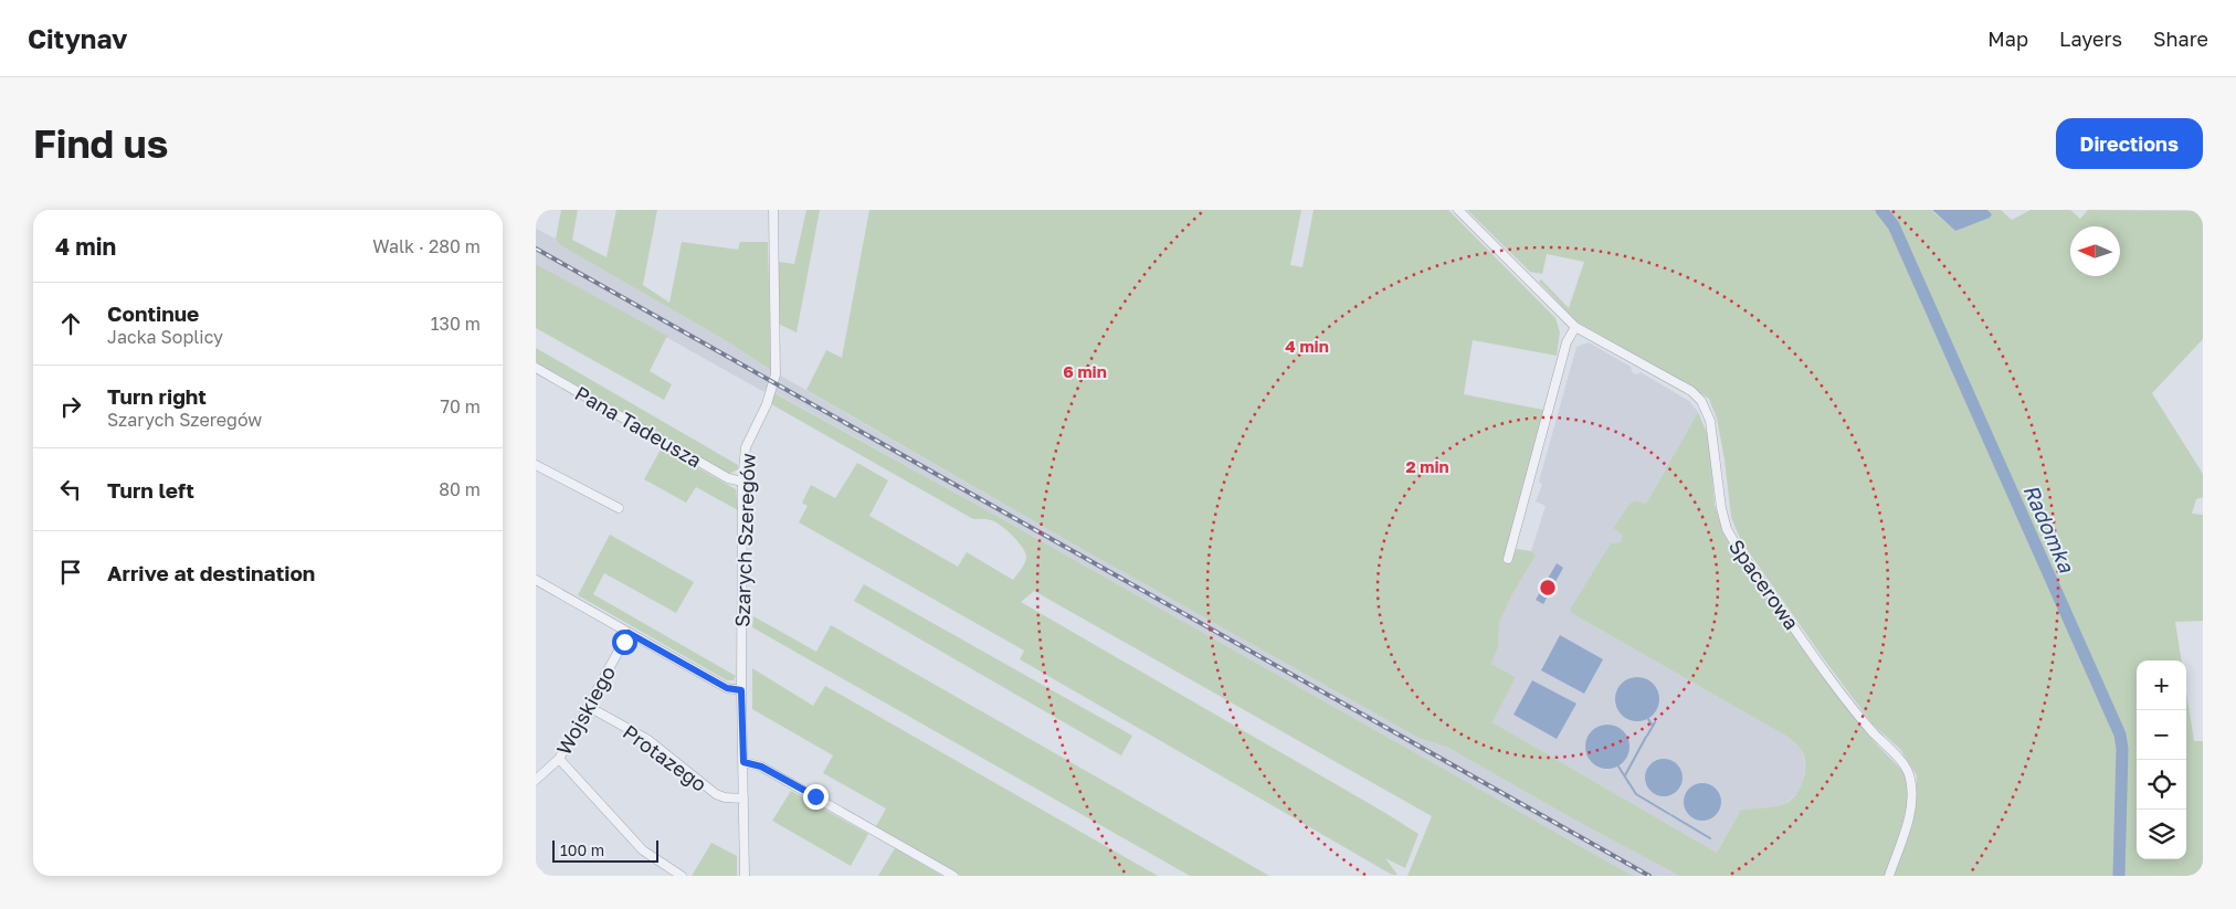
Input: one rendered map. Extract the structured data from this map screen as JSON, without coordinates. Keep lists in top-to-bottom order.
{
  "streets": {
    "street": [
      "Pana Tadeusza",
      "Szarych Szeregów",
      "Spacerowa",
      "Wojskiego",
      "Protazego"
    ]
  },
  "crossings": [
    ["Pana Tadeusza", "Szarych Szeregów"],
    ["Szarych Szeregów", "Protazego"],
    ["Wojskiego", "Protazego"]
  ],
  "water": ["Radomka"],
  "scale_bar": "100 m",
  "north": "left",
  "page": {
    "header": "Citynav",
    "nav": ["Map", "Layers", "Share"],
    "buttons": "Directions",
    "title": "Find us",
    "heading": ["4 min", "Walk · 280 m"],
    "list": [
      ["Continue", "Jacka Soplicy", "130 m"],
      ["Turn right", "Szarych Szeregów", "70 m"],
      ["Turn left", "80 m"],
      "Arrive at destination"
    ],
    "map_buttons": ["+", "−"],
    "scale": "100 m"
  },
  "rings": ["4 min", "6 min", "2 min"]
}
